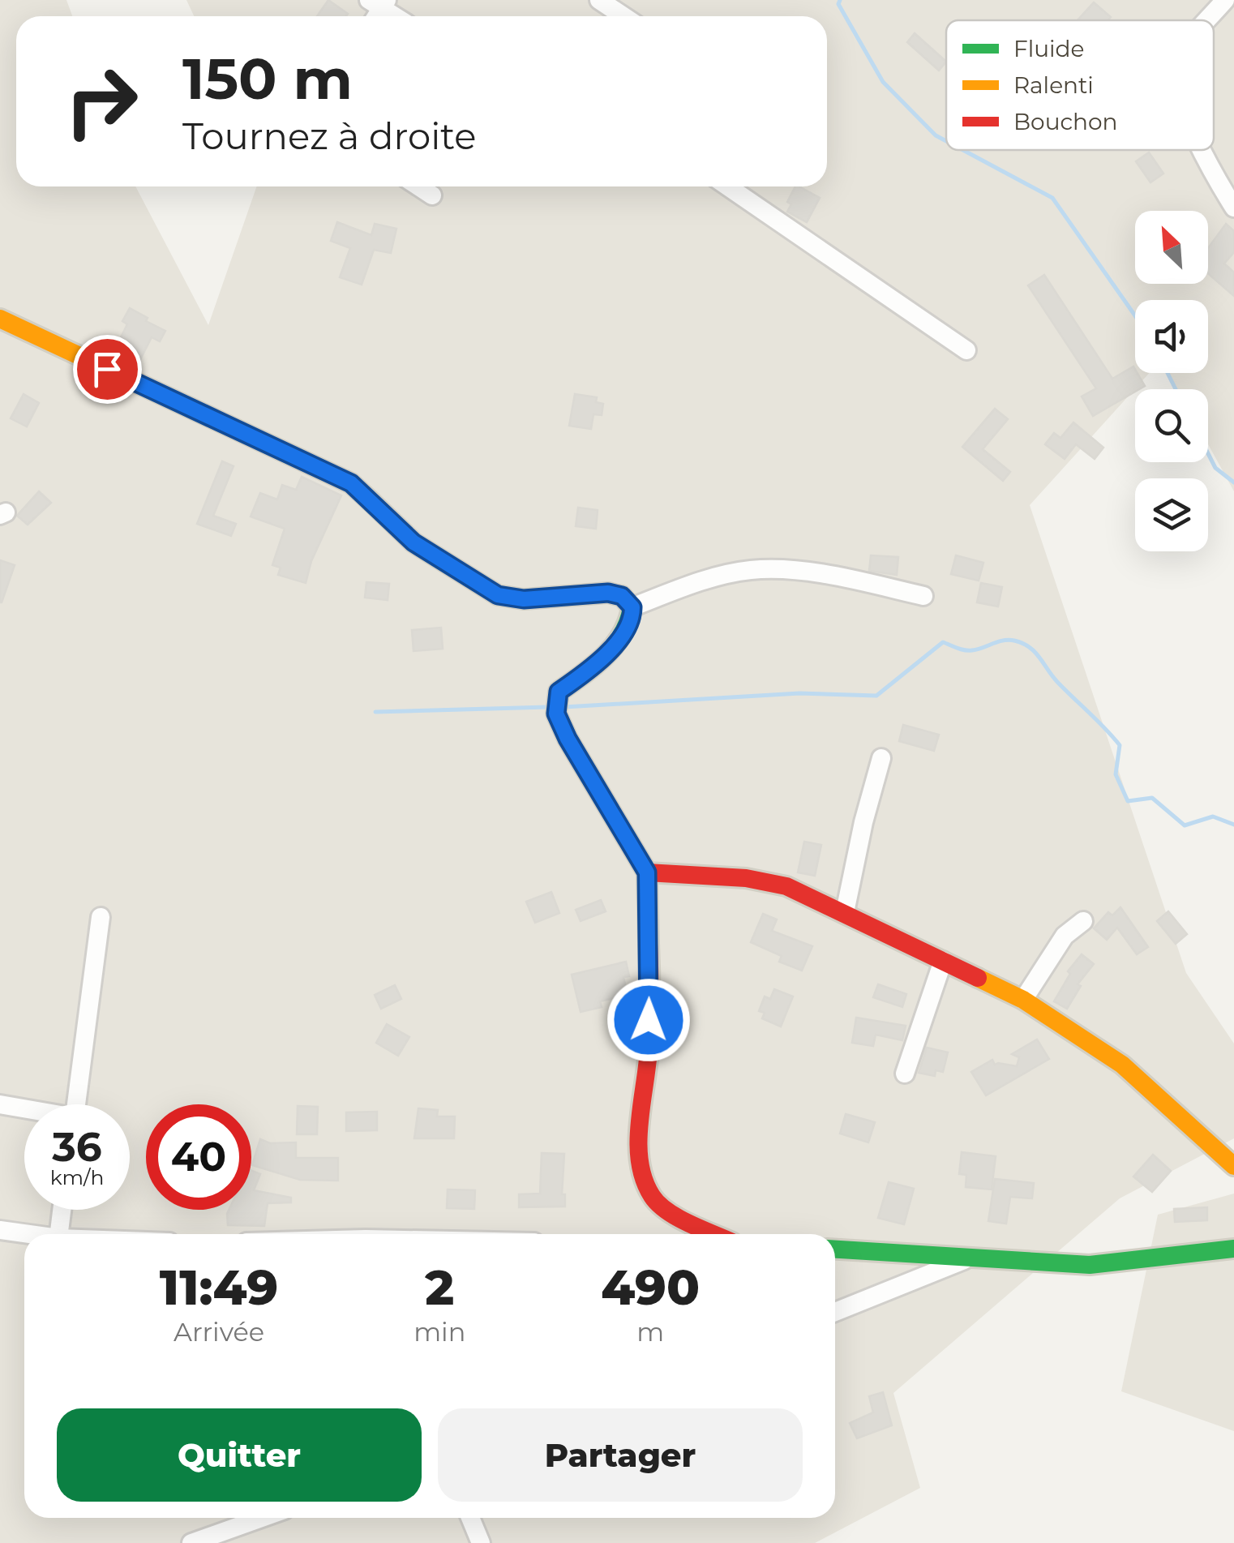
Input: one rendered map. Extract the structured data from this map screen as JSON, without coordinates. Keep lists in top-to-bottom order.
{
  "legend": ["Fluide", "Ralenti", "Bouchon"],
  "north": "top left",
  "page": {
    "turn": ["150 m", "Tournez à droite"],
    "speed": "36 km/h",
    "limit": "40",
    "eta": [
      "11:49",
      "Arrivée",
      "2",
      "min",
      "490",
      "m"
    ],
    "buttons": ["Quitter", "Partager"]
  }
}
